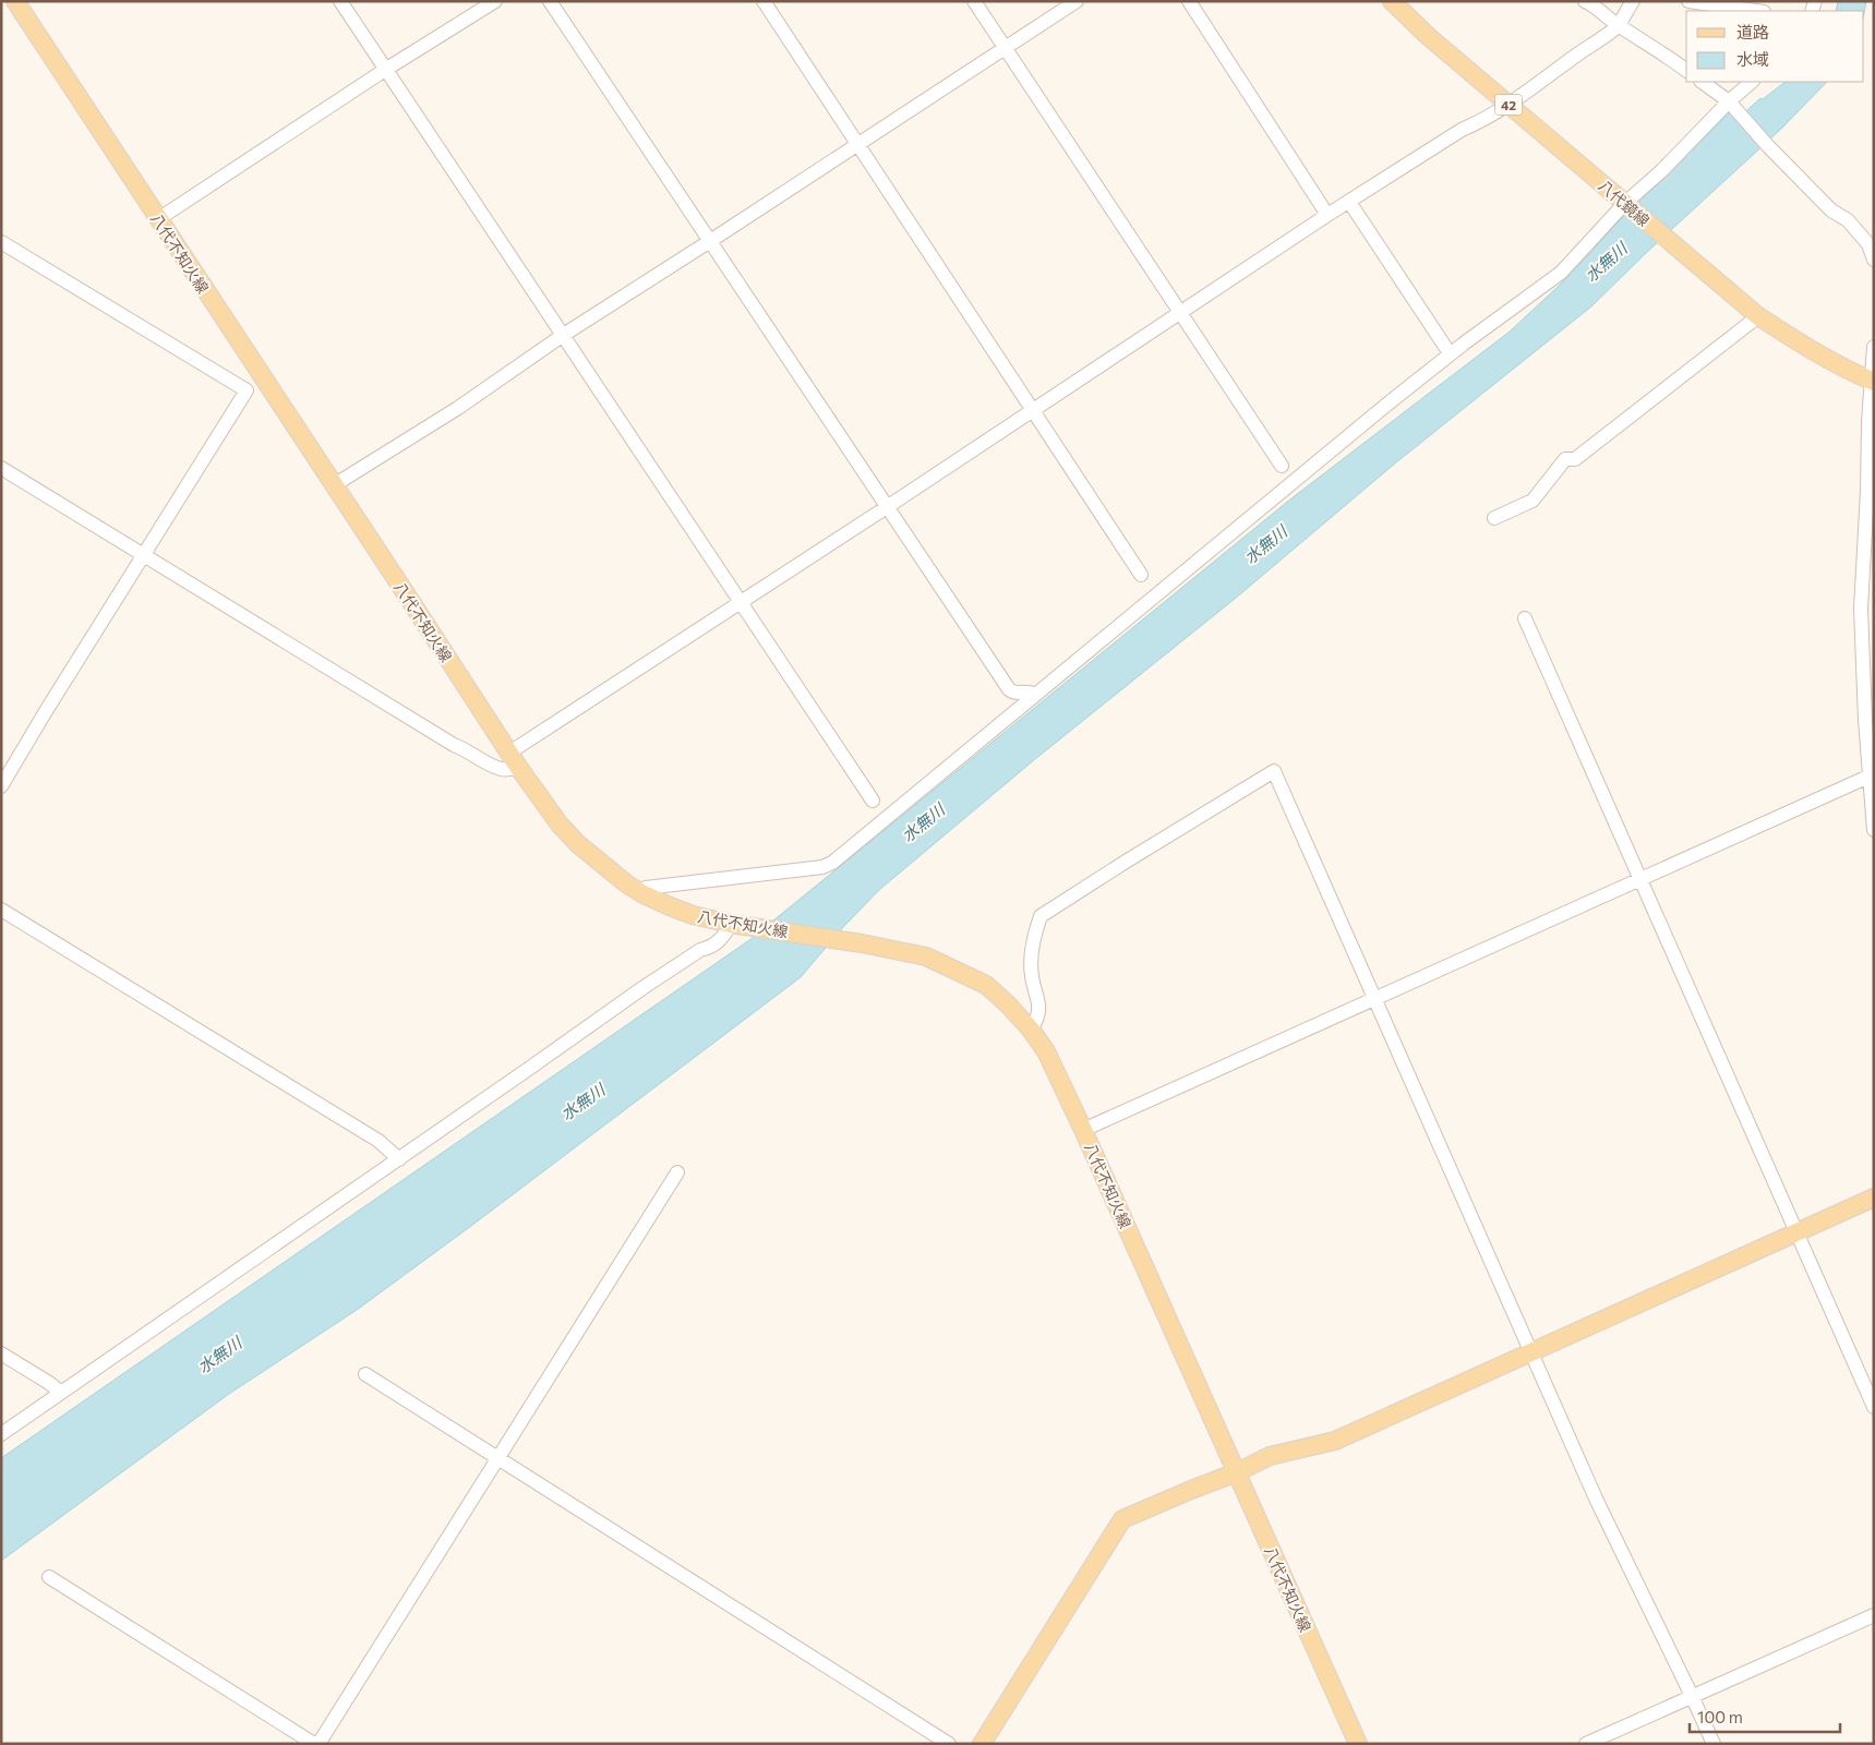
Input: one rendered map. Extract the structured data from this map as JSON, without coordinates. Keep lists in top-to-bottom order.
{
  "streets": {
    "main road": ["42", "八代鏡線", "八代不知火線"]
  },
  "water": ["水無川"],
  "legend": ["道路", "水域"],
  "scale_bar": "100 m"
}
